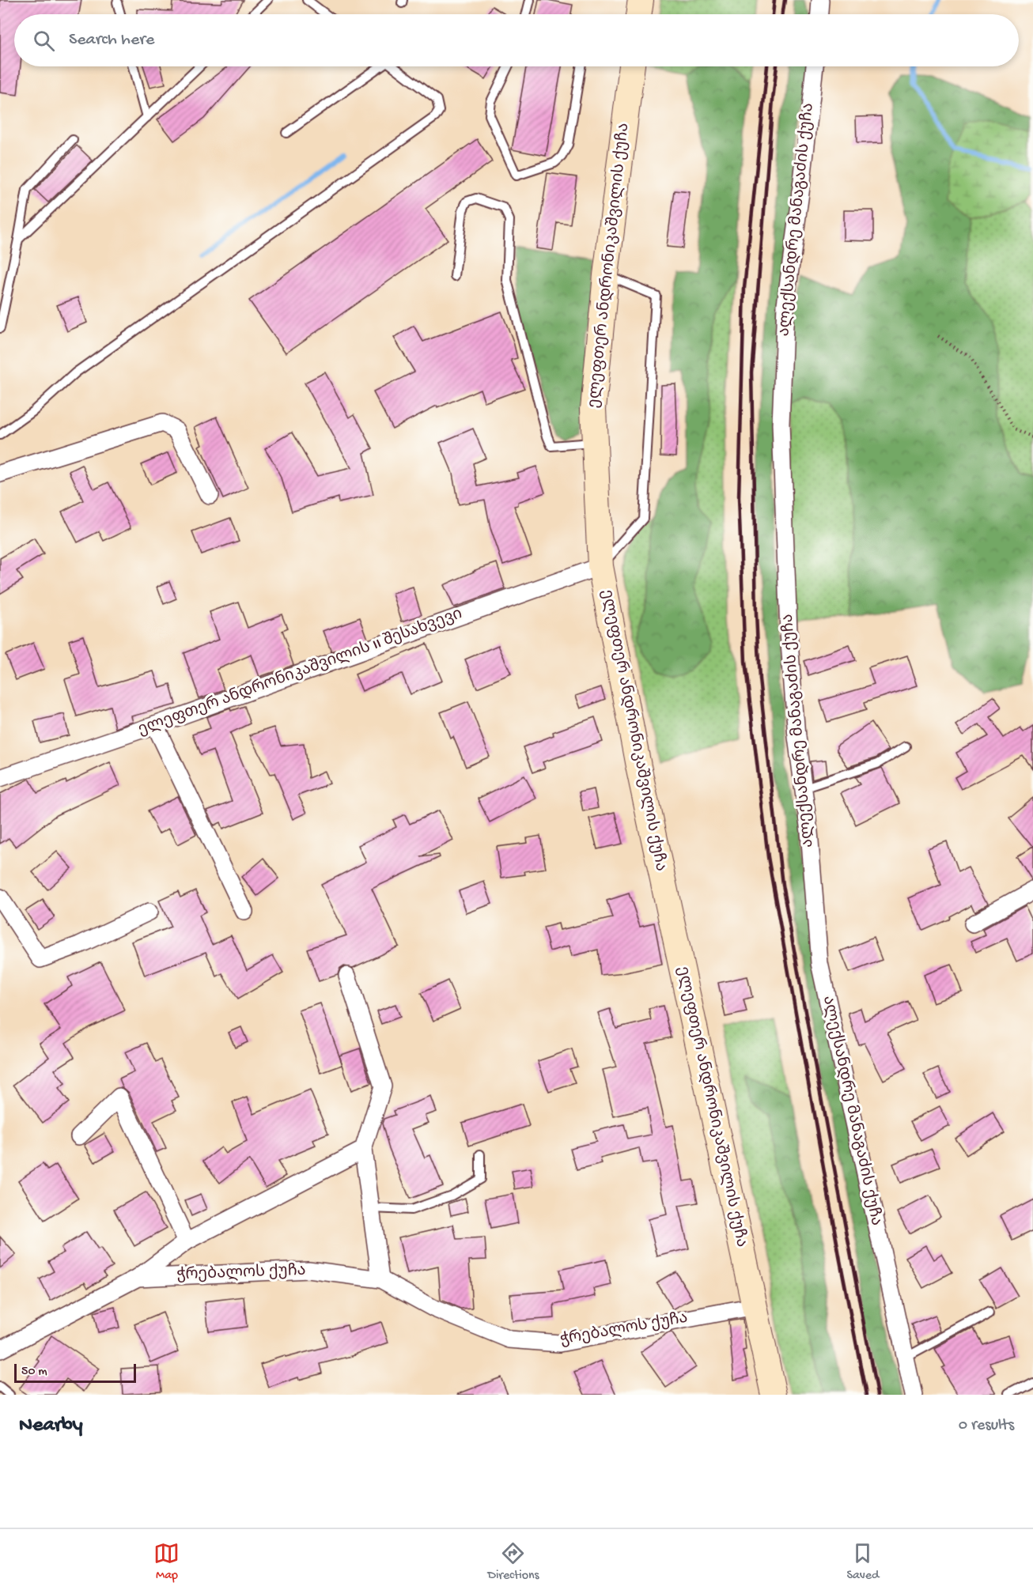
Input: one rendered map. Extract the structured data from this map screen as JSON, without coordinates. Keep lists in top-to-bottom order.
{
  "streets": {
    "main road": ["ელეფთერ ანდრონიკაშვილის ქუჩა"],
    "street": ["ალექსანდრე მანაგაძის ქუჩა", "ელეფთერ ანდრონიკაშვილის II შესახვევი", "ჭრებალოს ქუჩა"]
  },
  "crossings": [
    ["ელეფთერ ანდრონიკაშვილის ქუჩა", "ელეფთერ ანდრონიკაშვილის II შესახვევი"],
    ["ელეფთერ ანდრონიკაშვილის ქუჩა", "ჭრებალოს ქუჩა"]
  ],
  "scale_bar": "50 m",
  "page": {
    "search": "Search here",
    "scale": "50 m",
    "heading": ["Nearby", "0 results"],
    "nav": ["Map", "Directions", "Saved"]
  }
}
